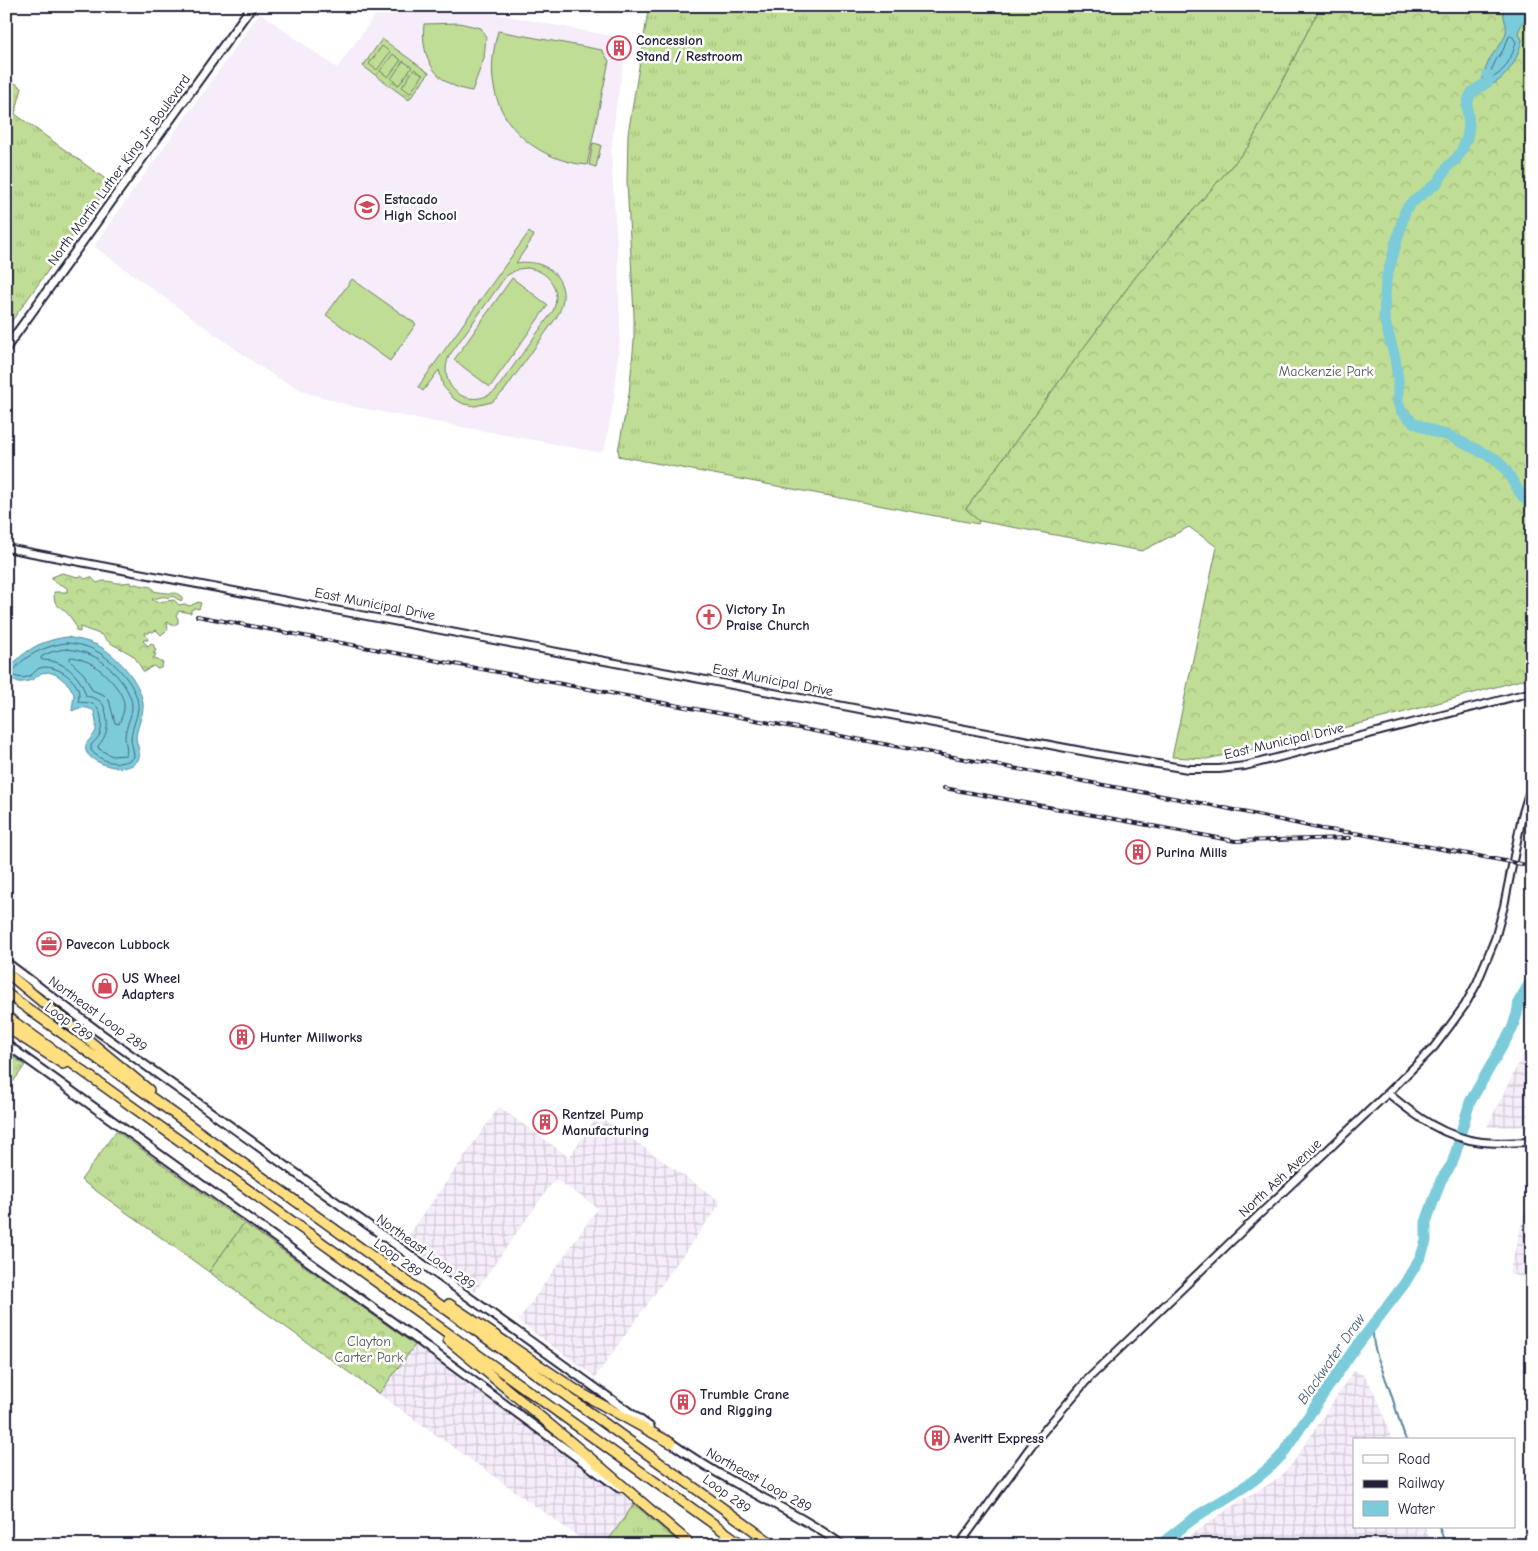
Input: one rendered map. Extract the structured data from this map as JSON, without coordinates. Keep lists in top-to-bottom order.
{
  "streets": {
    "highway": ["Loop 289"],
    "main road": ["North Martin Luther King Jr. Boulevard", "Northeast Loop 289"],
    "street": ["East Municipal Drive", "North Ash Avenue"]
  },
  "water": ["Blackwater Draw"],
  "parks": ["Mackenzie Park", "Clayton Carter Park"],
  "places": {
    "building": [
      "Concession Stand / Restroom",
      "Purina Mills",
      "Hunter Millworks",
      "Rentzel Pump Manufacturing",
      "Trumble Crane and Rigging",
      "Averitt Express"
    ],
    "school or university": ["Estacado High School"],
    "church": ["Victory In Praise Church"],
    "office": ["Pavecon Lubbock"],
    "shop": ["US Wheel Adapters"]
  },
  "legend": ["Road", "Railway", "Water"]
}
